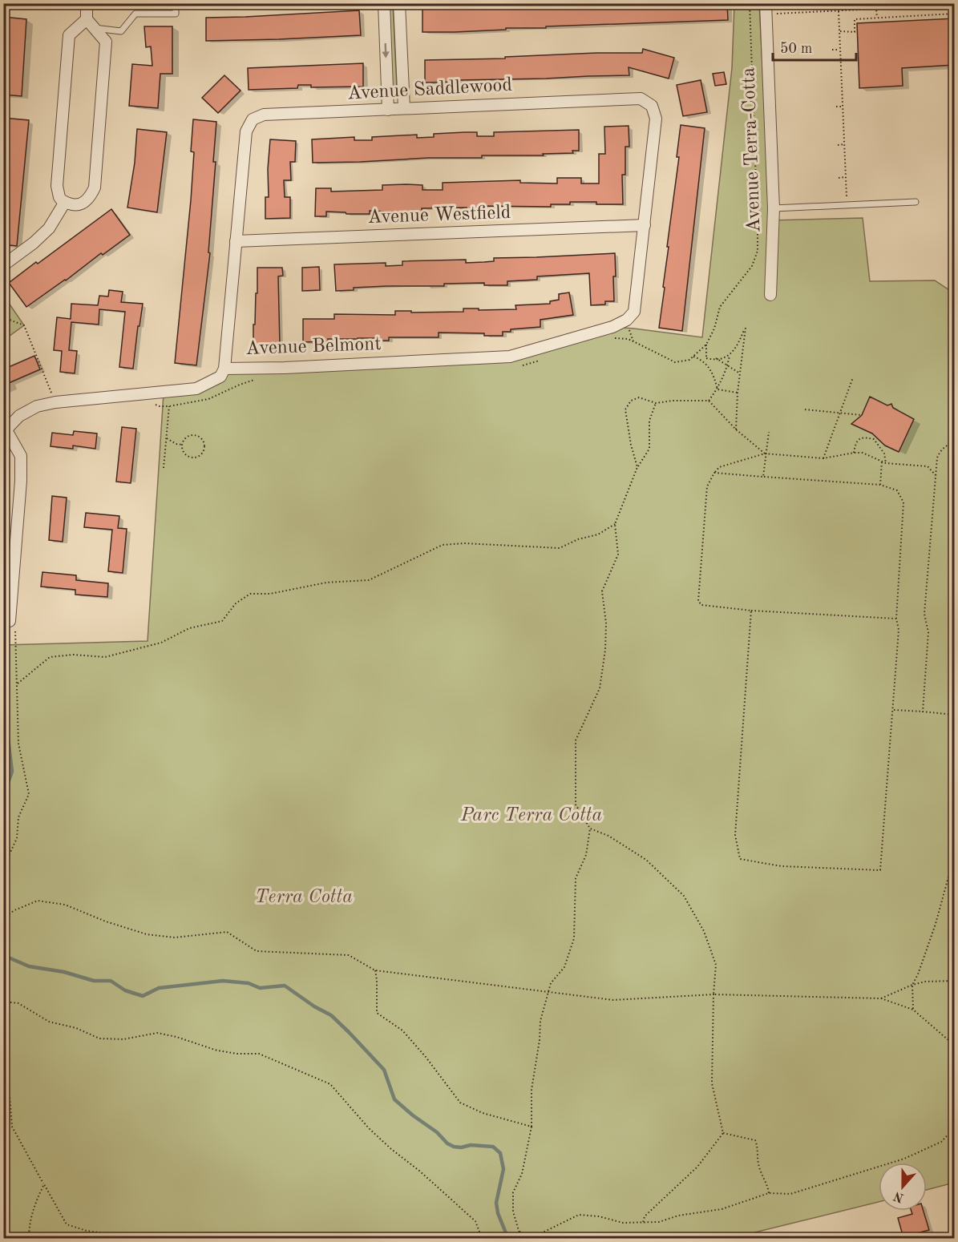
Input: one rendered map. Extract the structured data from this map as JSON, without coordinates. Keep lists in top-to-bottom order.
{
  "streets": {
    "street": [
      "Avenue Saddlewood",
      "Avenue Terra-Cotta",
      "Avenue Westfield",
      "Avenue Belmont"
    ]
  },
  "crossings": [
    ["Avenue Saddlewood", "Avenue Westfield"],
    ["Avenue Saddlewood", "Avenue Belmont"]
  ],
  "parks": ["Parc Terra Cotta", "Terra Cotta"],
  "scale_bar": "50 m",
  "north": "bottom"
}
